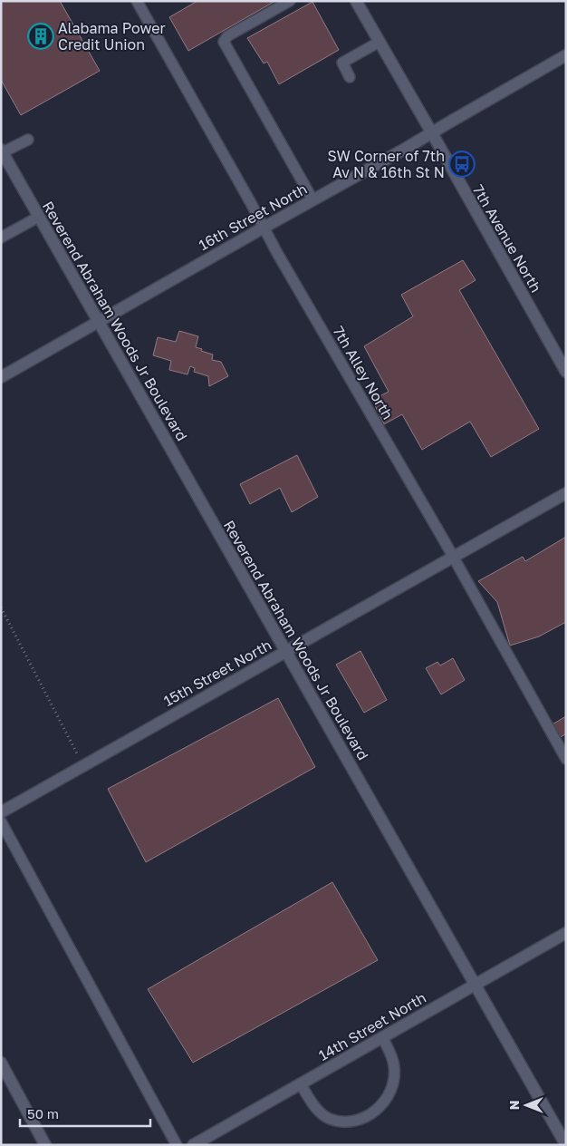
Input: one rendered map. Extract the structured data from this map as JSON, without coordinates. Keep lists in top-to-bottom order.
{
  "streets": {
    "street": [
      "16th Street North",
      "7th Avenue North",
      "Reverend Abraham Woods Jr Boulevard",
      "15th Street North",
      "14th Street North"
    ],
    "lane": ["7th Alley North"]
  },
  "crossings": [
    ["16th Street North", "7th Avenue North"],
    ["16th Street North", "Reverend Abraham Woods Jr Boulevard"],
    ["16th Street North", "7th Alley North"],
    ["Reverend Abraham Woods Jr Boulevard", "15th Street North"],
    ["Reverend Abraham Woods Jr Boulevard", "14th Street North"],
    ["7th Alley North", "15th Street North"]
  ],
  "places": {
    "building": ["Alabama Power Credit Union"],
    "bus stop": ["SW Corner of 7th Av N & 16th St N"]
  },
  "scale_bar": "50 m",
  "north": "left"
}
